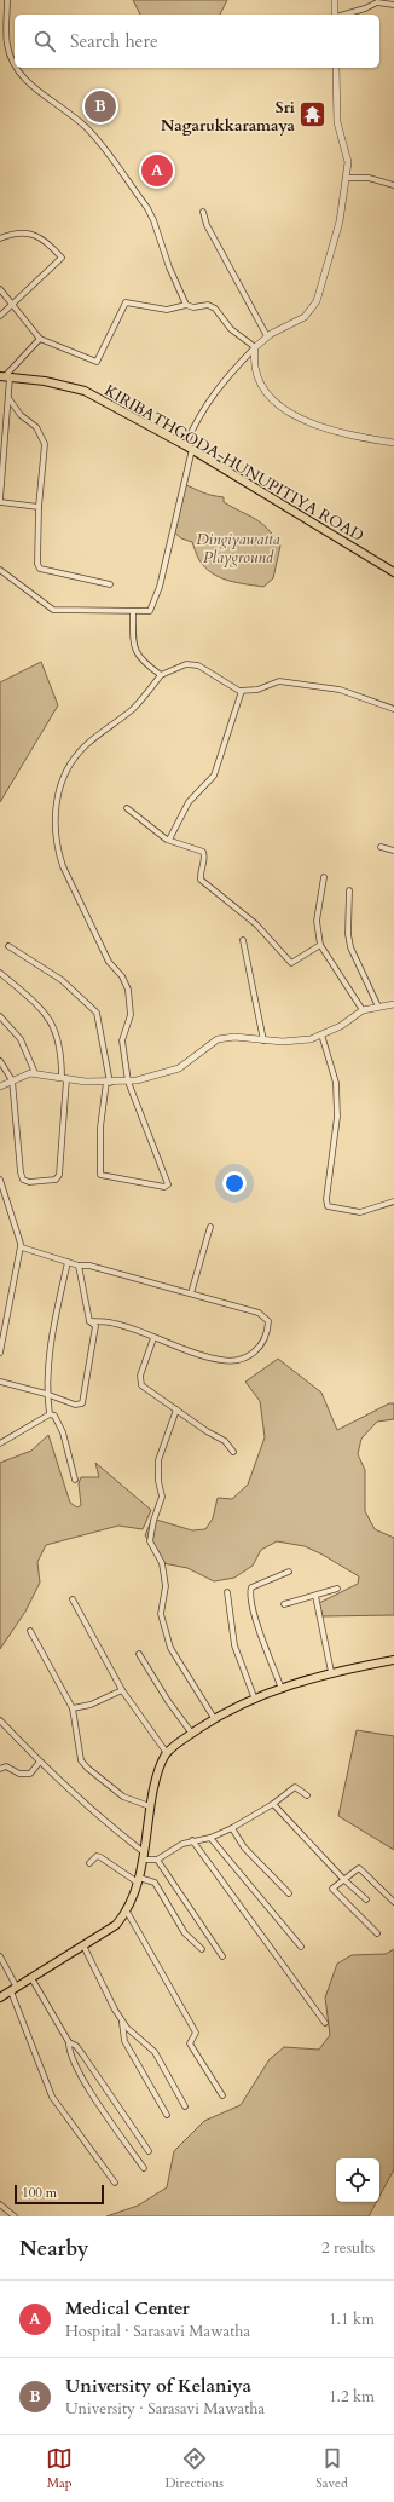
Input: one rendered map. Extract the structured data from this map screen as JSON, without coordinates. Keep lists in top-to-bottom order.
{
  "streets": {
    "main road": ["KIRIBATHGODA-HUNUPITIYA ROAD"]
  },
  "parks": ["Dingiyawatta Playground"],
  "places": {
    "temple": ["Sri Nagarukkaramaya"]
  },
  "scale_bar": "100 m",
  "page": {
    "search": "Search here",
    "pins": ["B", "A"],
    "scale": "100 m",
    "heading": ["Nearby", "2 results"],
    "list": [
      {
        "mark": "A",
        "name": "Medical Center",
        "note": "Hospital · Sarasavi Mawatha",
        "value": "1.1 km"
      },
      {
        "mark": "B",
        "name": "University of Kelaniya",
        "note": "University · Sarasavi Mawatha",
        "value": "1.2 km"
      }
    ],
    "nav": ["Map", "Directions", "Saved"]
  }
}
